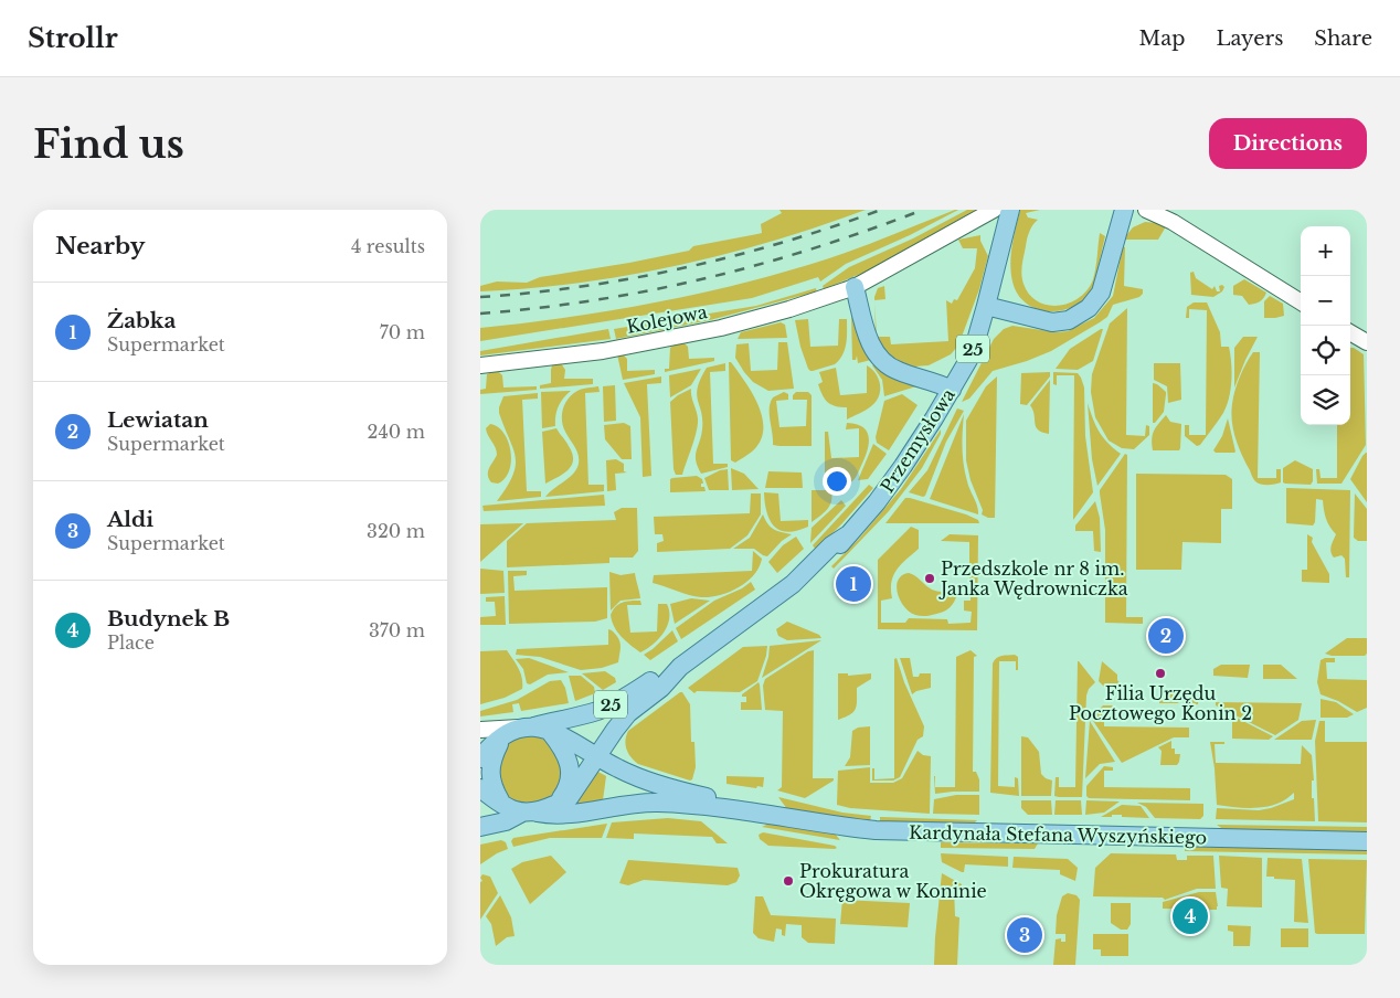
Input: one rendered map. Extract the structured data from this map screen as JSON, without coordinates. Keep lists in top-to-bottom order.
{
  "streets": {
    "main road": ["25", "Przemysłowa", "Kardynała Stefana Wyszyńskiego"],
    "street": ["Kolejowa"]
  },
  "crossings": [
    ["Kolejowa", "Przemysłowa"],
    ["25", "Przemysłowa"],
    ["25", "Kardynała Stefana Wyszyńskiego"],
    ["Przemysłowa", "Kardynała Stefana Wyszyńskiego"]
  ],
  "places": ["Przedszkole nr 8 im. Janka Wędrowniczka", "Filia Urzędu Pocztowego Konin 2", "Prokuratura Okręgowa w Koninie"],
  "page": {
    "header": "Strollr",
    "nav": ["Map", "Layers", "Share"],
    "buttons": "Directions",
    "title": "Find us",
    "heading": ["Nearby", "4 results"],
    "map_buttons": ["+", "−"],
    "list": [
      {
        "mark": "1",
        "name": "Żabka",
        "note": "Supermarket",
        "value": "70 m"
      },
      {
        "mark": "2",
        "name": "Lewiatan",
        "note": "Supermarket",
        "value": "240 m"
      },
      {
        "mark": "3",
        "name": "Aldi",
        "note": "Supermarket",
        "value": "320 m"
      },
      {
        "mark": "4",
        "name": "Budynek B",
        "note": "Place",
        "value": "370 m"
      }
    ],
    "pins": [
      "1",
      "2",
      "4",
      "3"
    ]
  }
}
